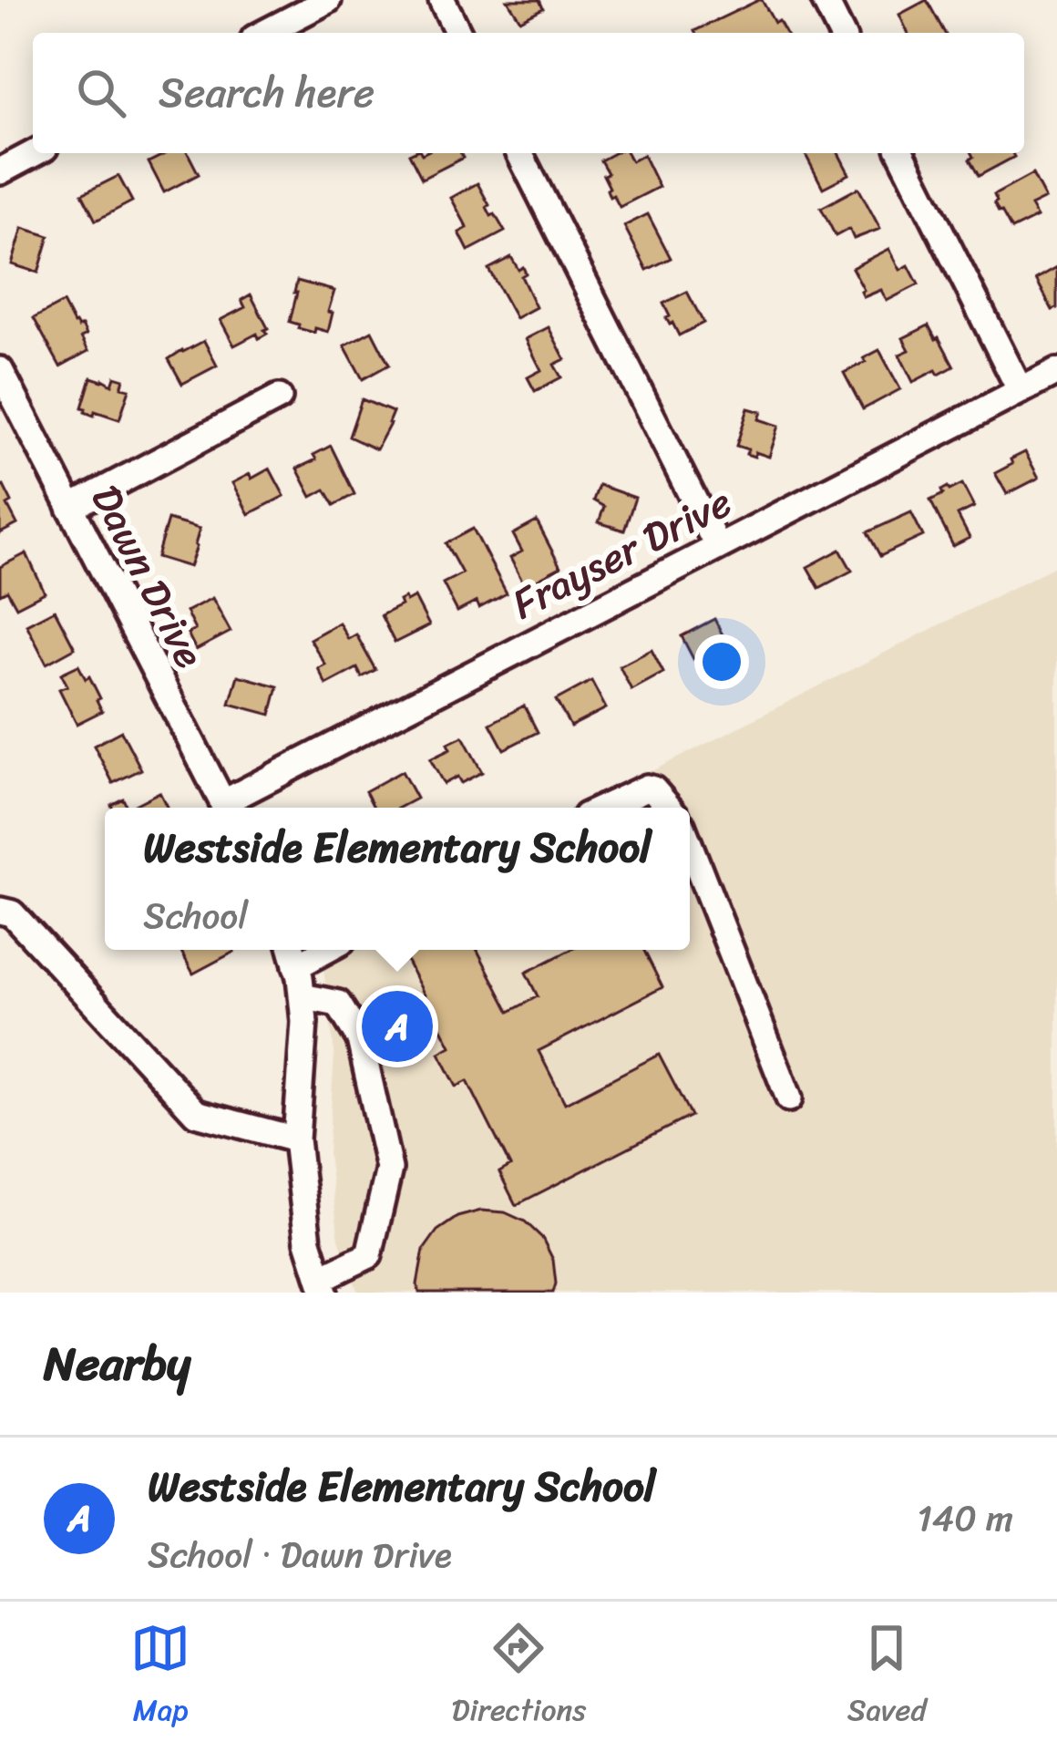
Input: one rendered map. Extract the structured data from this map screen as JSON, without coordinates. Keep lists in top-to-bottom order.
{
  "streets": {
    "street": ["Frayser Drive", "Dawn Drive"]
  },
  "page": {
    "search": "Search here",
    "popup": ["Westside Elementary School", "School"],
    "pins": "A",
    "heading": "Nearby",
    "list": [
      {
        "mark": "A",
        "name": "Westside Elementary School",
        "note": "School · Dawn Drive",
        "value": "140 m"
      }
    ],
    "nav": ["Map", "Directions", "Saved"]
  }
}
